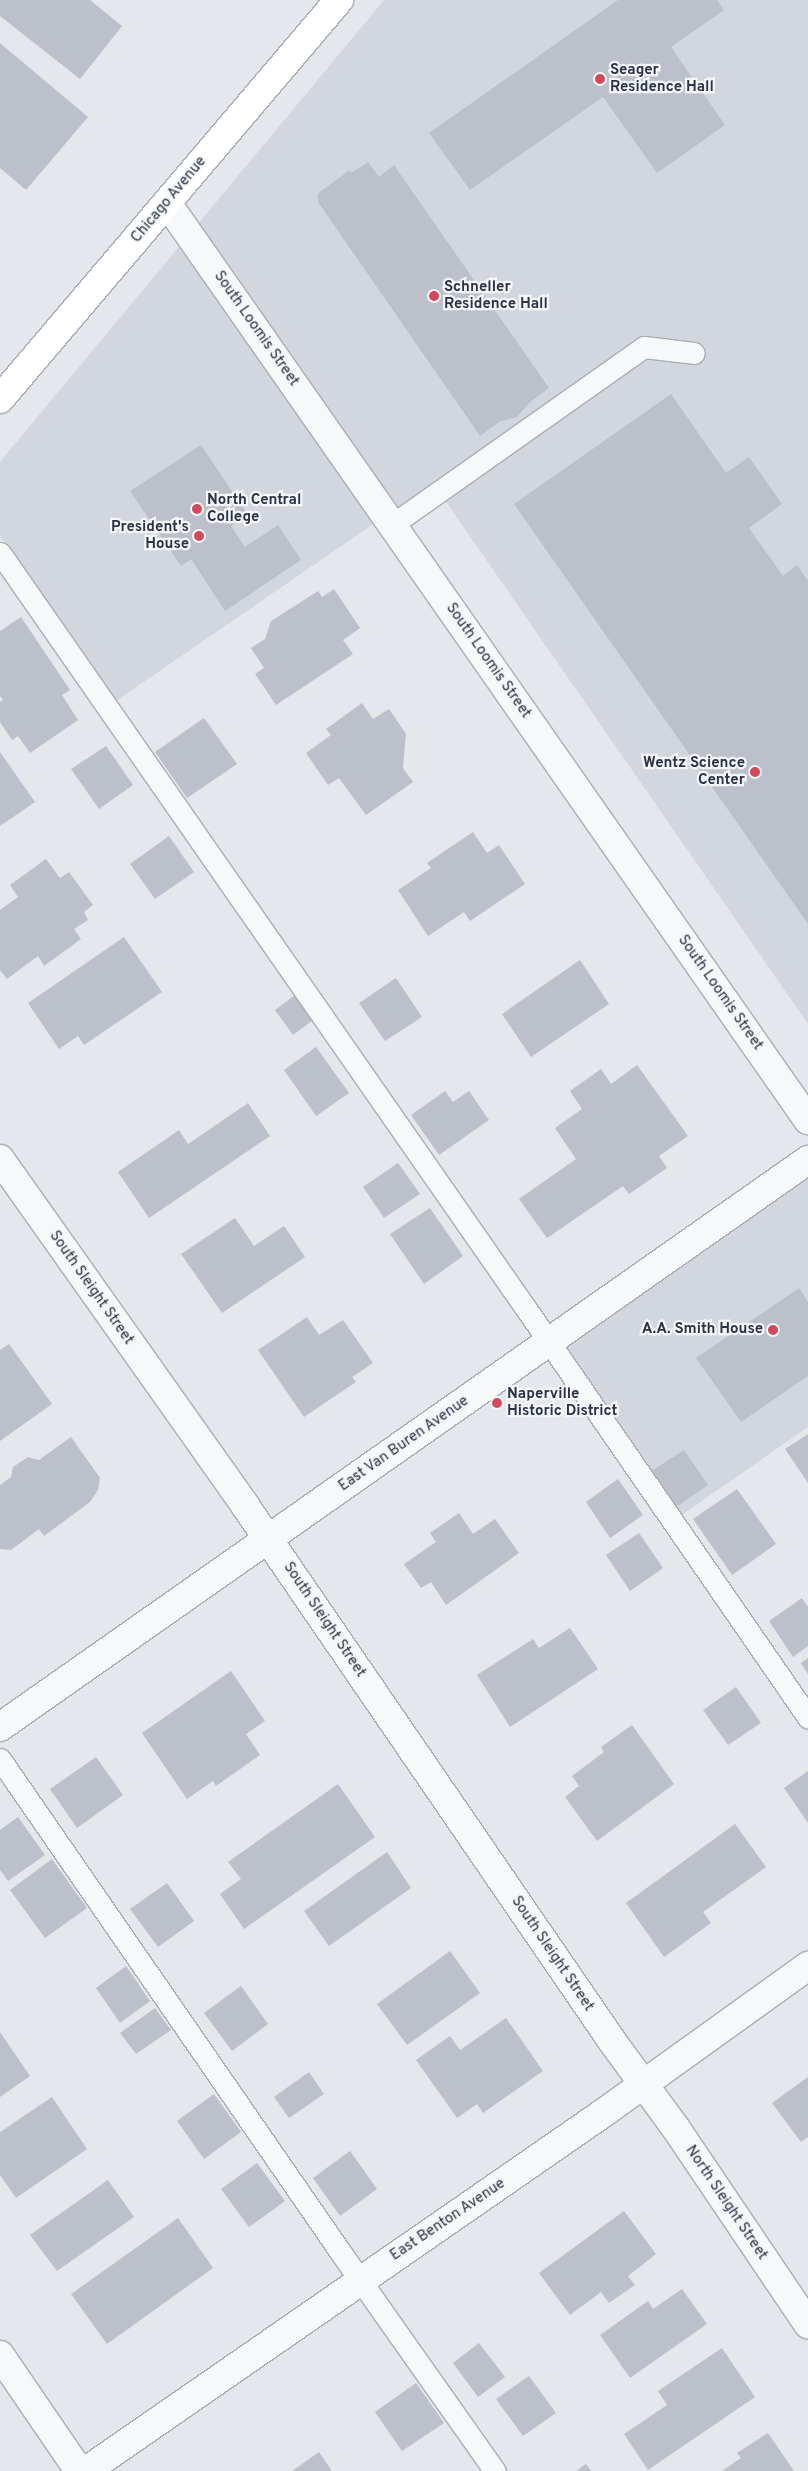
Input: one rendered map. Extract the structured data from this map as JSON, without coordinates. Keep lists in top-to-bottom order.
{
  "streets": {
    "main road": ["Chicago Avenue"],
    "street": [
      "South Loomis Street",
      "South Sleight Street",
      "East Van Buren Avenue",
      "North Sleight Street",
      "East Benton Avenue"
    ]
  },
  "crossings": [
    ["Chicago Avenue", "South Loomis Street"],
    ["South Sleight Street", "East Van Buren Avenue"],
    ["South Sleight Street", "North Sleight Street"],
    ["South Sleight Street", "East Benton Avenue"],
    ["North Sleight Street", "East Benton Avenue"]
  ],
  "places": [
    "Seager Residence Hall",
    "Schneller Residence Hall",
    "North Central College",
    "President's House",
    "Wentz Science Center",
    "A.A. Smith House",
    "Naperville Historic District"
  ]
}
